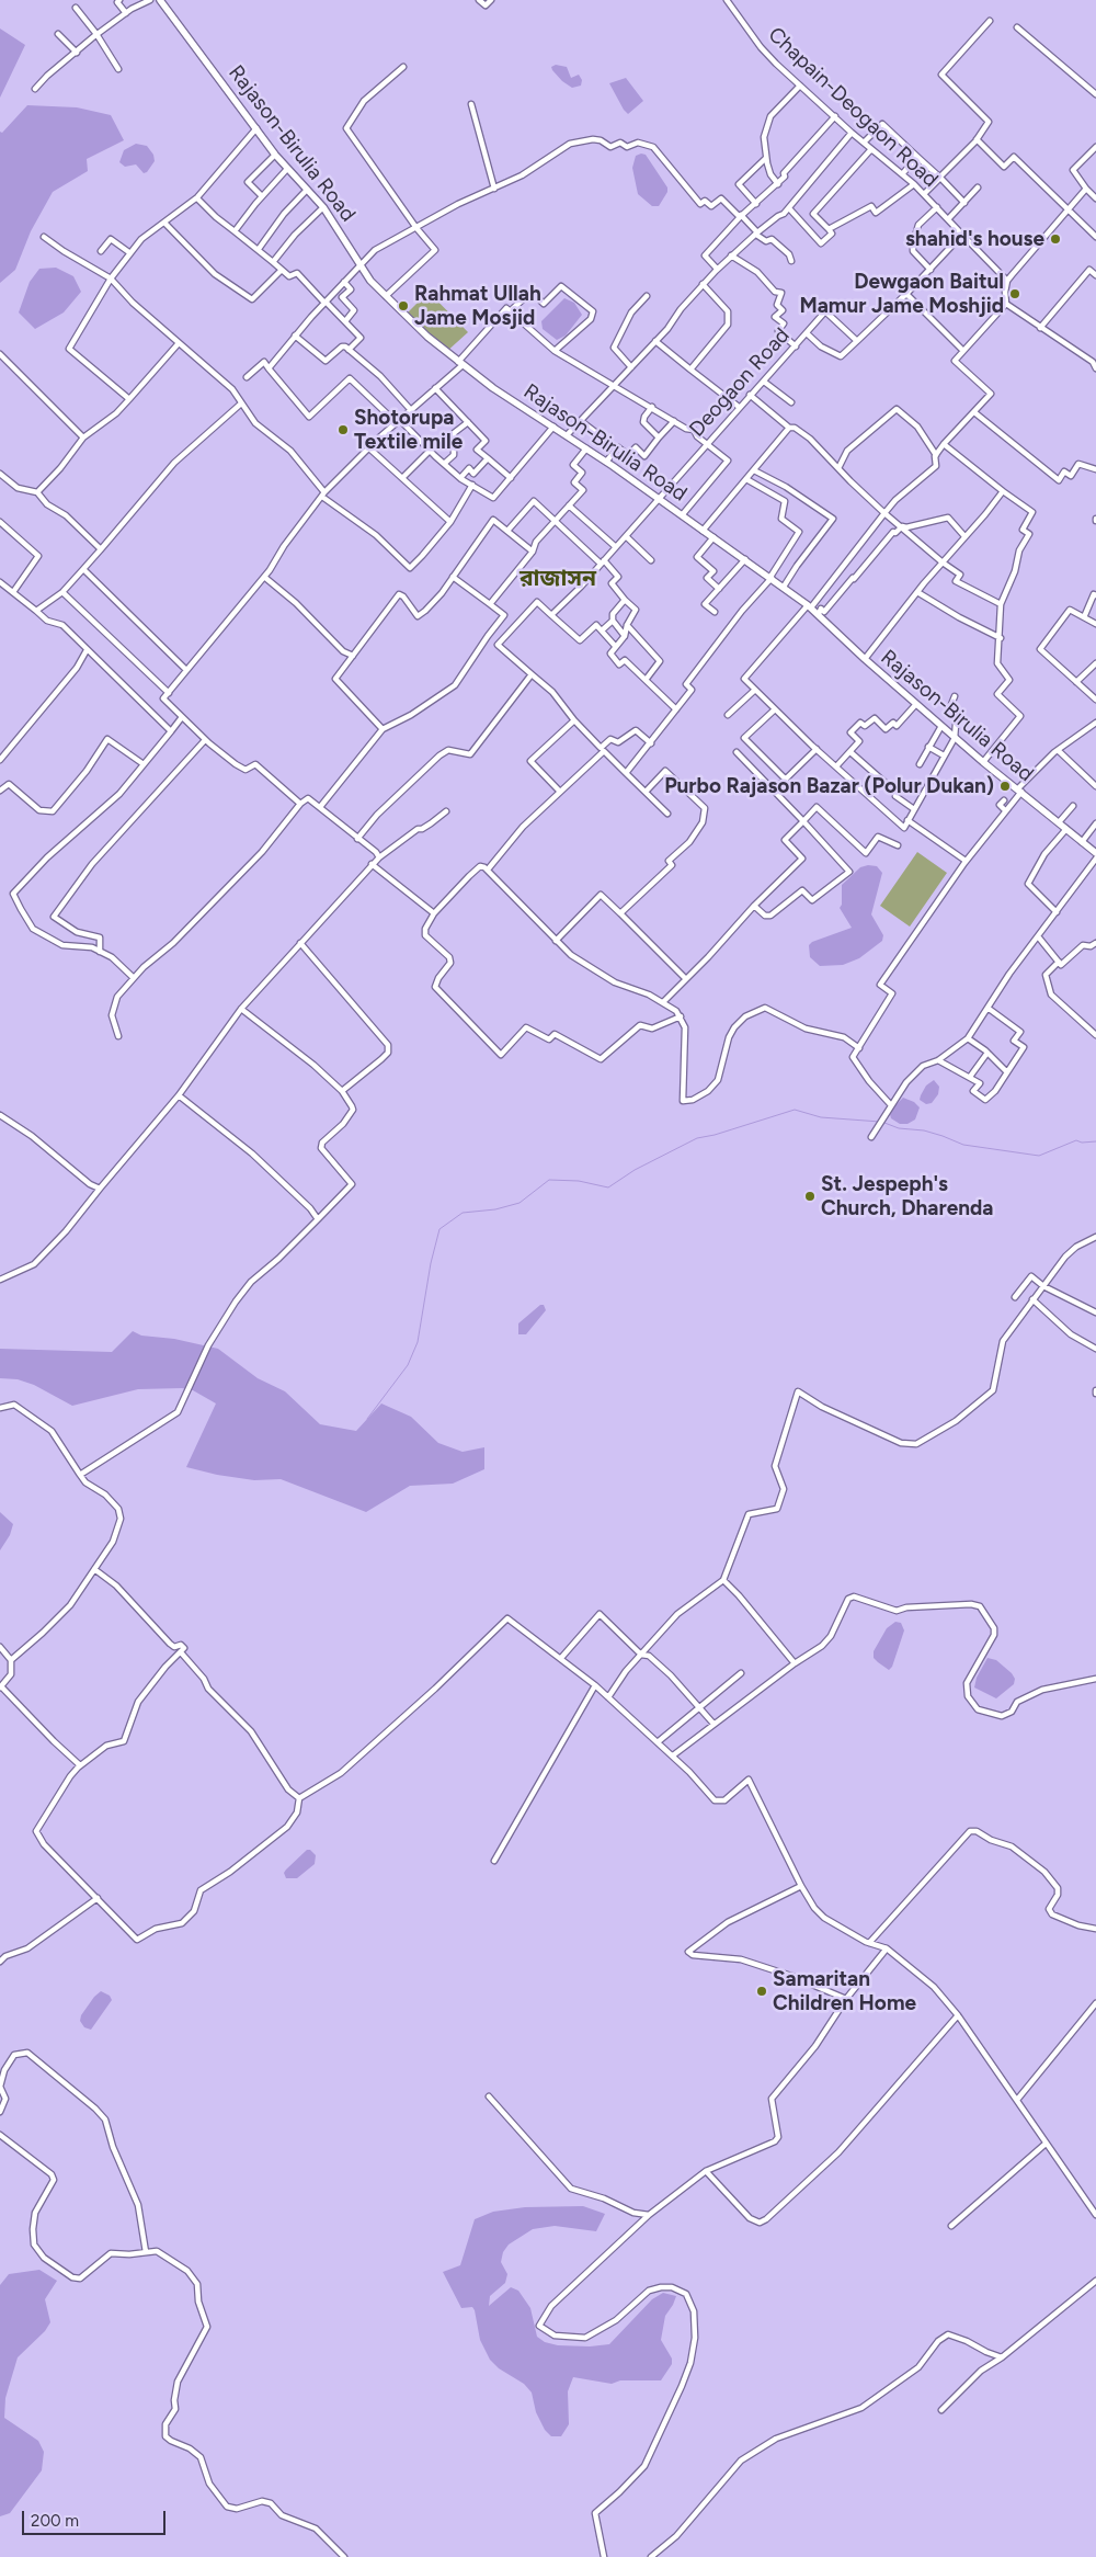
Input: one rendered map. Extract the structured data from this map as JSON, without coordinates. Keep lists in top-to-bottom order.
{
  "streets": {
    "street": ["Chapain-Deogaon Road", "Rajason-Birulia Road", "Deogaon Road"]
  },
  "crossings": [
    ["Rajason-Birulia Road", "Deogaon Road"]
  ],
  "districts": ["রাজাসন"],
  "places": [
    "shahid's house",
    "Dewgaon Baitul Mamur Jame Moshjid",
    "Rahmat Ullah Jame Mosjid",
    "Shotorupa Textile mile",
    "Purbo Rajason Bazar (Polur Dukan)",
    "St. Jespeph's Church, Dharenda",
    "Samaritan Children Home"
  ],
  "scale_bar": "200 m"
}
